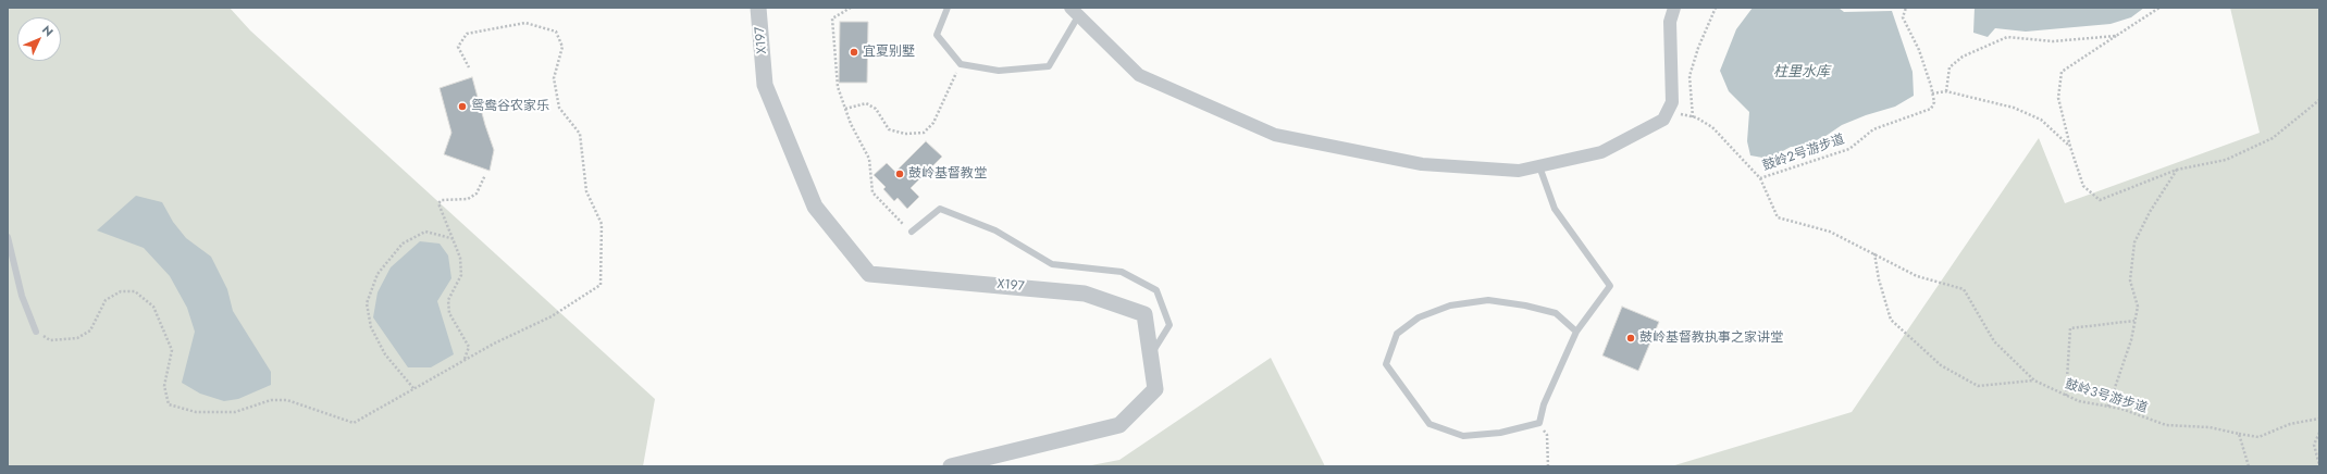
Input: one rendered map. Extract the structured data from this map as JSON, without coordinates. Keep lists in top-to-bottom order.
{
  "streets": {
    "street": ["X197"],
    "path": ["鼓岭2号游步道", "鼓岭3号游步道"]
  },
  "crossings": [
    ["鼓岭2号游步道", "鼓岭3号游步道"]
  ],
  "water": ["柱里水库"],
  "places": [
    "宜夏别墅",
    "鸳鸯谷农家乐",
    "鼓岭基督教堂",
    "鼓岭基督教执事之家讲堂"
  ],
  "north": "top right"
}
